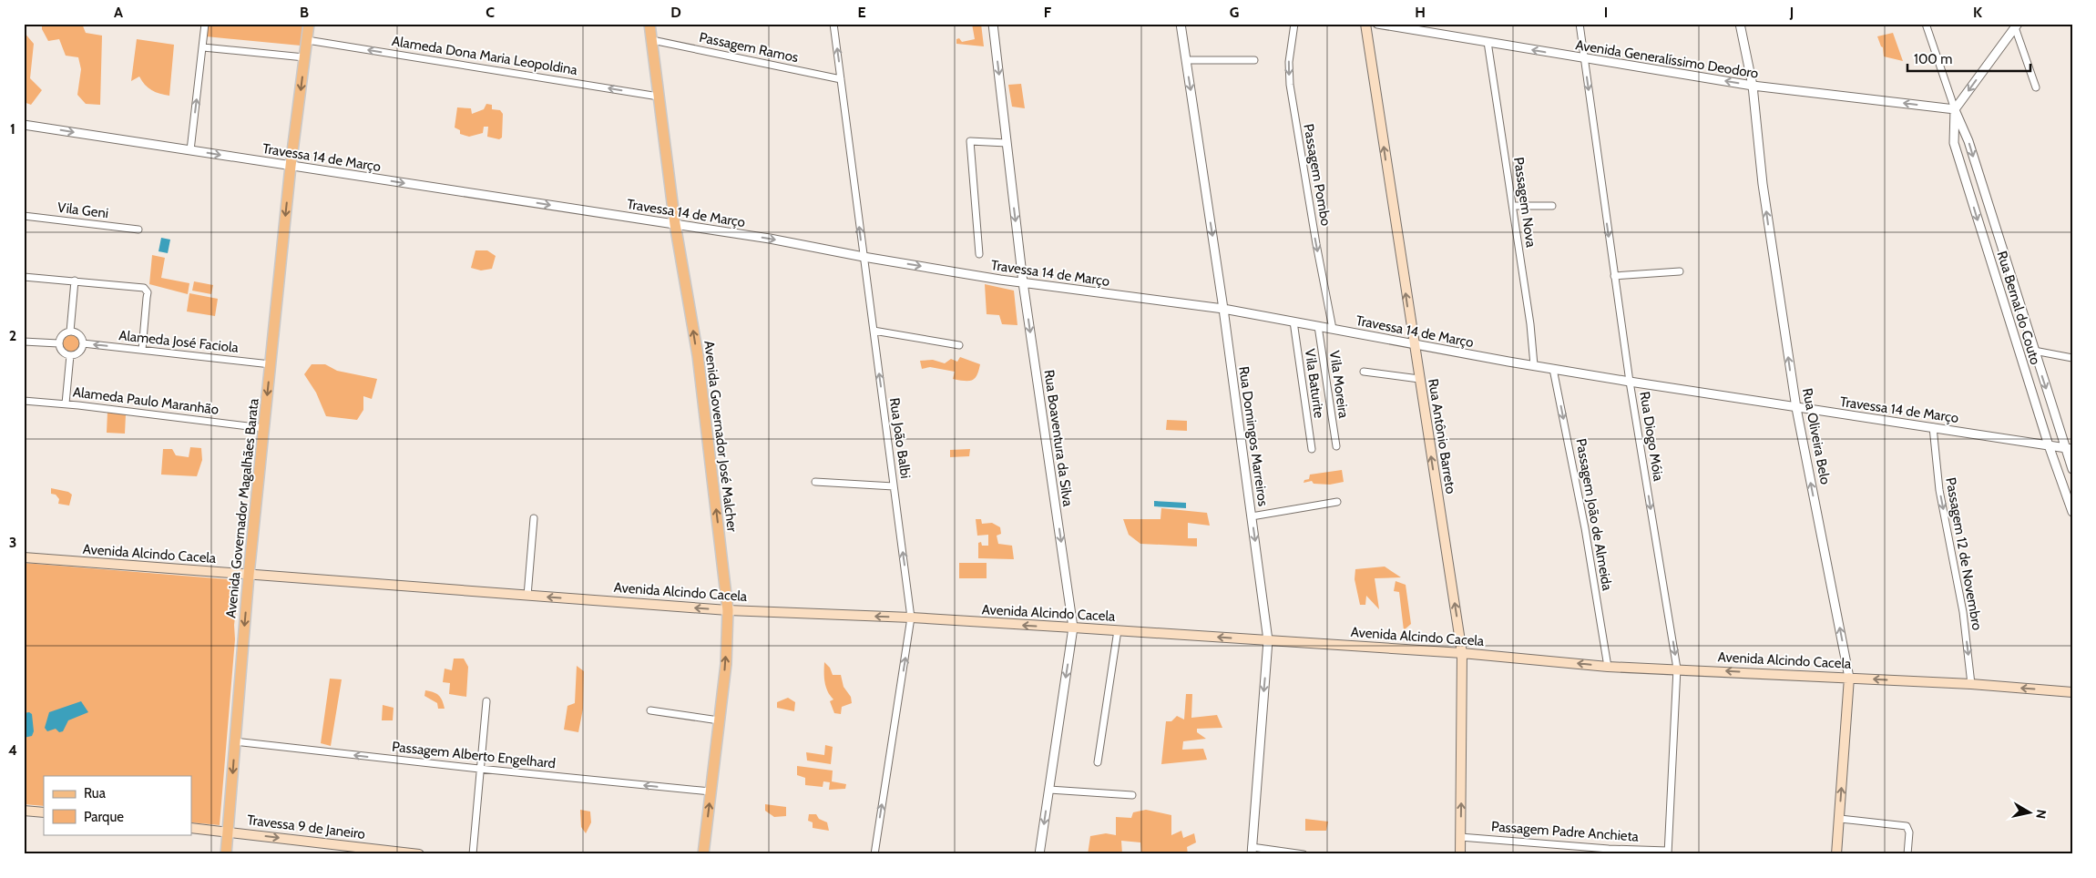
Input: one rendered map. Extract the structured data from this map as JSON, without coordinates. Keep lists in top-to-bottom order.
{
  "streets": {
    "main road": [
      "Avenida Governador José Malcher",
      "Rua Antônio Barreto",
      "Rua Oliveira Belo",
      "Avenida Governador Magalhães Barata",
      "Avenida Alcindo Cacela",
      "Travessa 9 de Janeiro"
    ],
    "street": [
      "Passagem Ramos",
      "Alameda Dona Maria Leopoldina",
      "Avenida Generalíssimo Deodoro",
      "Travessa 14 de Março",
      "Passagem Pombo",
      "Passagem Nova",
      "Vila Geni",
      "Rua Bernal do Couto",
      "Alameda José Faciola",
      "Vila Baturite",
      "Vila Moreira",
      "Alameda Paulo Maranhão",
      "Rua Domingos Marreiros",
      "Rua Diogo Móia",
      "Rua João Balbi",
      "Rua Boaventura da Silva",
      "Passagem João de Almeida",
      "Passagem 12 de Novembro",
      "Passagem Alberto Engelhard",
      "Passagem Padre Anchieta"
    ]
  },
  "crossings": [
    ["Passagem Ramos", "Avenida Governador José Malcher"],
    ["Passagem Ramos", "Rua João Balbi"],
    ["Alameda Dona Maria Leopoldina", "Avenida Governador José Malcher"],
    ["Alameda Dona Maria Leopoldina", "Avenida Governador Magalhães Barata"],
    ["Avenida Generalíssimo Deodoro", "Passagem Nova"],
    ["Avenida Generalíssimo Deodoro", "Rua Bernal do Couto"],
    ["Avenida Generalíssimo Deodoro", "Rua Diogo Móia"],
    ["Avenida Generalíssimo Deodoro", "Rua Oliveira Belo"],
    ["Travessa 14 de Março", "Passagem Pombo"],
    ["Travessa 14 de Março", "Passagem Nova"],
    ["Travessa 14 de Março", "Rua Bernal do Couto"],
    ["Travessa 14 de Março", "Vila Baturite"],
    ["Travessa 14 de Março", "Vila Moreira"],
    ["Travessa 14 de Março", "Avenida Governador José Malcher"],
    ["Travessa 14 de Março", "Rua Domingos Marreiros"],
    ["Travessa 14 de Março", "Rua Antônio Barreto"],
    ["Travessa 14 de Março", "Rua Diogo Móia"],
    ["Travessa 14 de Março", "Rua Oliveira Belo"],
    ["Travessa 14 de Março", "Rua João Balbi"],
    ["Travessa 14 de Março", "Rua Boaventura da Silva"],
    ["Travessa 14 de Março", "Avenida Governador Magalhães Barata"],
    ["Travessa 14 de Março", "Passagem João de Almeida"],
    ["Travessa 14 de Março", "Passagem 12 de Novembro"],
    ["Alameda José Faciola", "Avenida Governador Magalhães Barata"],
    ["Alameda Paulo Maranhão", "Avenida Governador Magalhães Barata"],
    ["Avenida Governador José Malcher", "Avenida Alcindo Cacela"],
    ["Avenida Governador José Malcher", "Passagem Alberto Engelhard"],
    ["Rua Domingos Marreiros", "Avenida Alcindo Cacela"],
    ["Rua Antônio Barreto", "Avenida Alcindo Cacela"],
    ["Rua Antônio Barreto", "Passagem Padre Anchieta"],
    ["Rua Diogo Móia", "Avenida Alcindo Cacela"],
    ["Rua Diogo Móia", "Passagem Padre Anchieta"],
    ["Rua Oliveira Belo", "Avenida Alcindo Cacela"],
    ["Rua João Balbi", "Avenida Alcindo Cacela"],
    ["Rua Boaventura da Silva", "Avenida Alcindo Cacela"],
    ["Avenida Governador Magalhães Barata", "Avenida Alcindo Cacela"],
    ["Avenida Governador Magalhães Barata", "Passagem Alberto Engelhard"],
    ["Avenida Governador Magalhães Barata", "Travessa 9 de Janeiro"],
    ["Passagem João de Almeida", "Avenida Alcindo Cacela"],
    ["Avenida Alcindo Cacela", "Passagem 12 de Novembro"]
  ],
  "one_way": [
    "Alameda Dona Maria Leopoldina",
    "Avenida Generalíssimo Deodoro",
    "Travessa 14 de Março",
    "Passagem Pombo",
    "Rua Bernal do Couto",
    "Avenida Governador José Malcher",
    "Rua Domingos Marreiros",
    "Rua Antônio Barreto",
    "Rua Diogo Móia",
    "Rua Oliveira Belo",
    "Rua João Balbi",
    "Rua Boaventura da Silva",
    "Avenida Governador Magalhães Barata",
    "Passagem João de Almeida",
    "Avenida Alcindo Cacela",
    "Passagem 12 de Novembro",
    "Passagem Alberto Engelhard",
    "Travessa 9 de Janeiro"
  ],
  "legend": ["Rua", "Parque"],
  "scale_bar": "100 m",
  "north": "right",
  "grid": {
    "columns": [
      "A",
      "B",
      "C",
      "D",
      "E",
      "F",
      "G",
      "H",
      "I",
      "J",
      "K"
    ],
    "rows": [
      "1",
      "2",
      "3",
      "4"
    ]
  }
}
